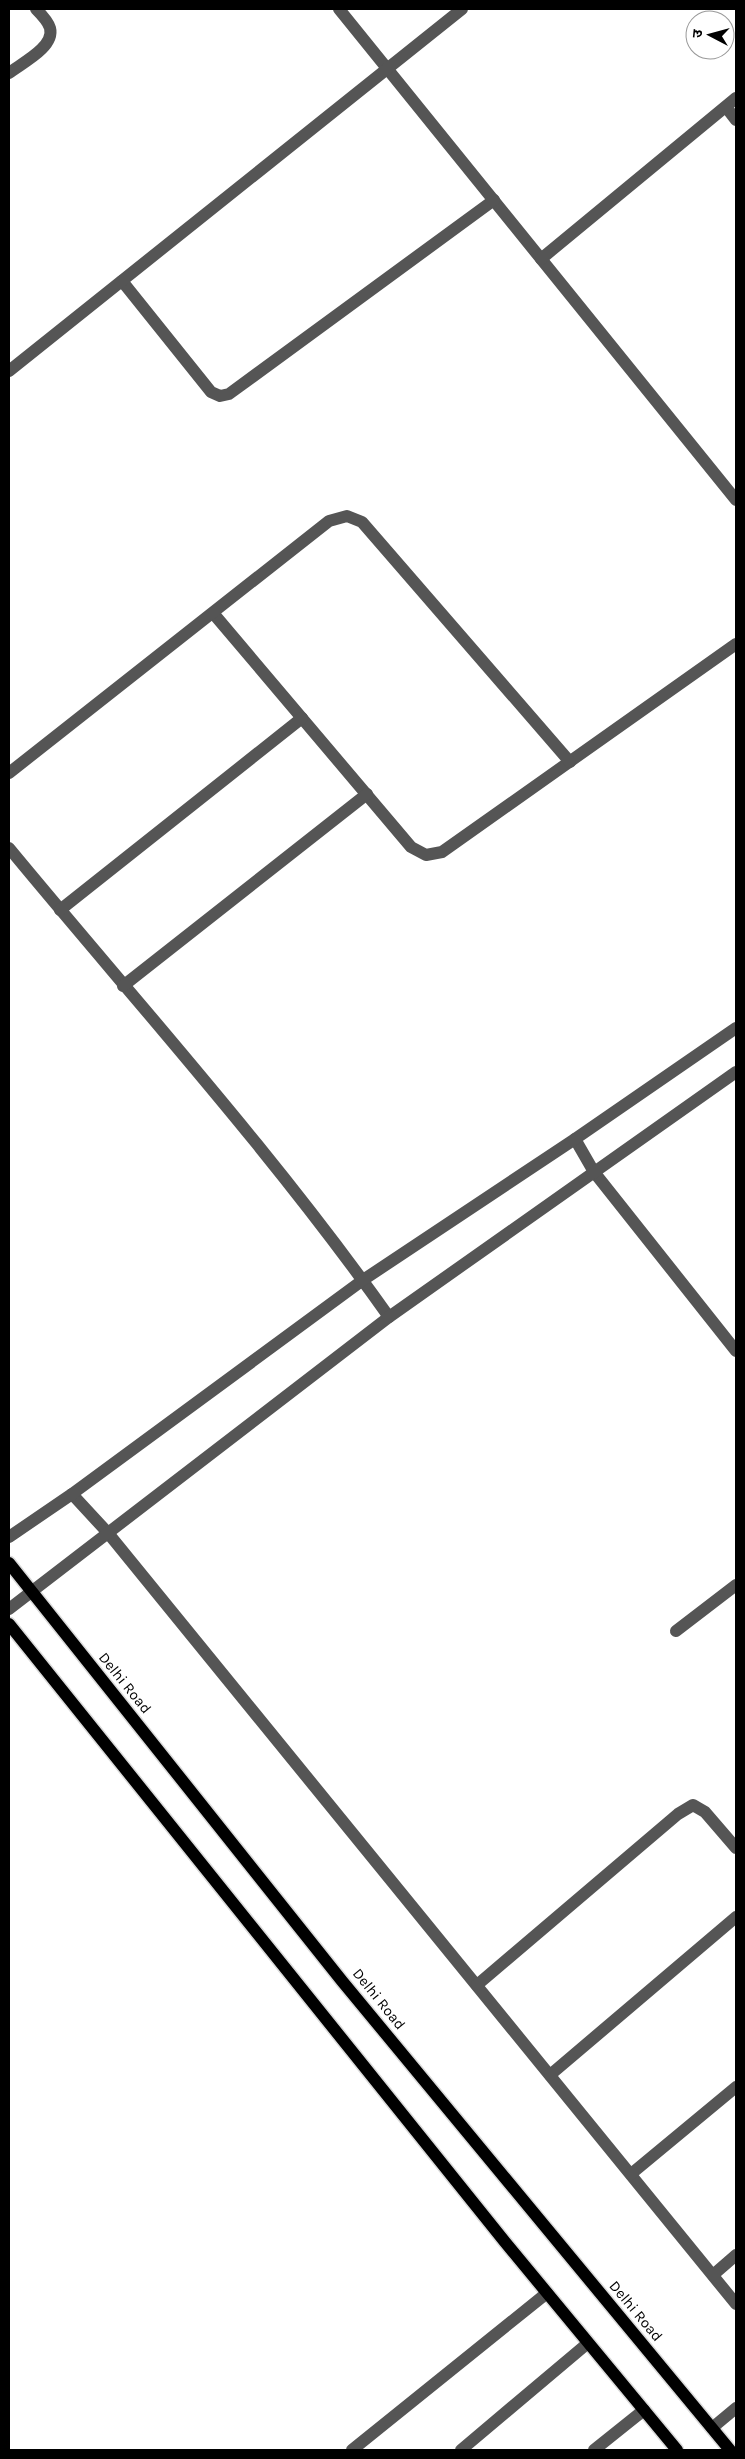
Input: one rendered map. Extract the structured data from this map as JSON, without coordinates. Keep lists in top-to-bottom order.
{
  "streets": {
    "main road": ["Delhi Road"]
  },
  "north": "left"
}
